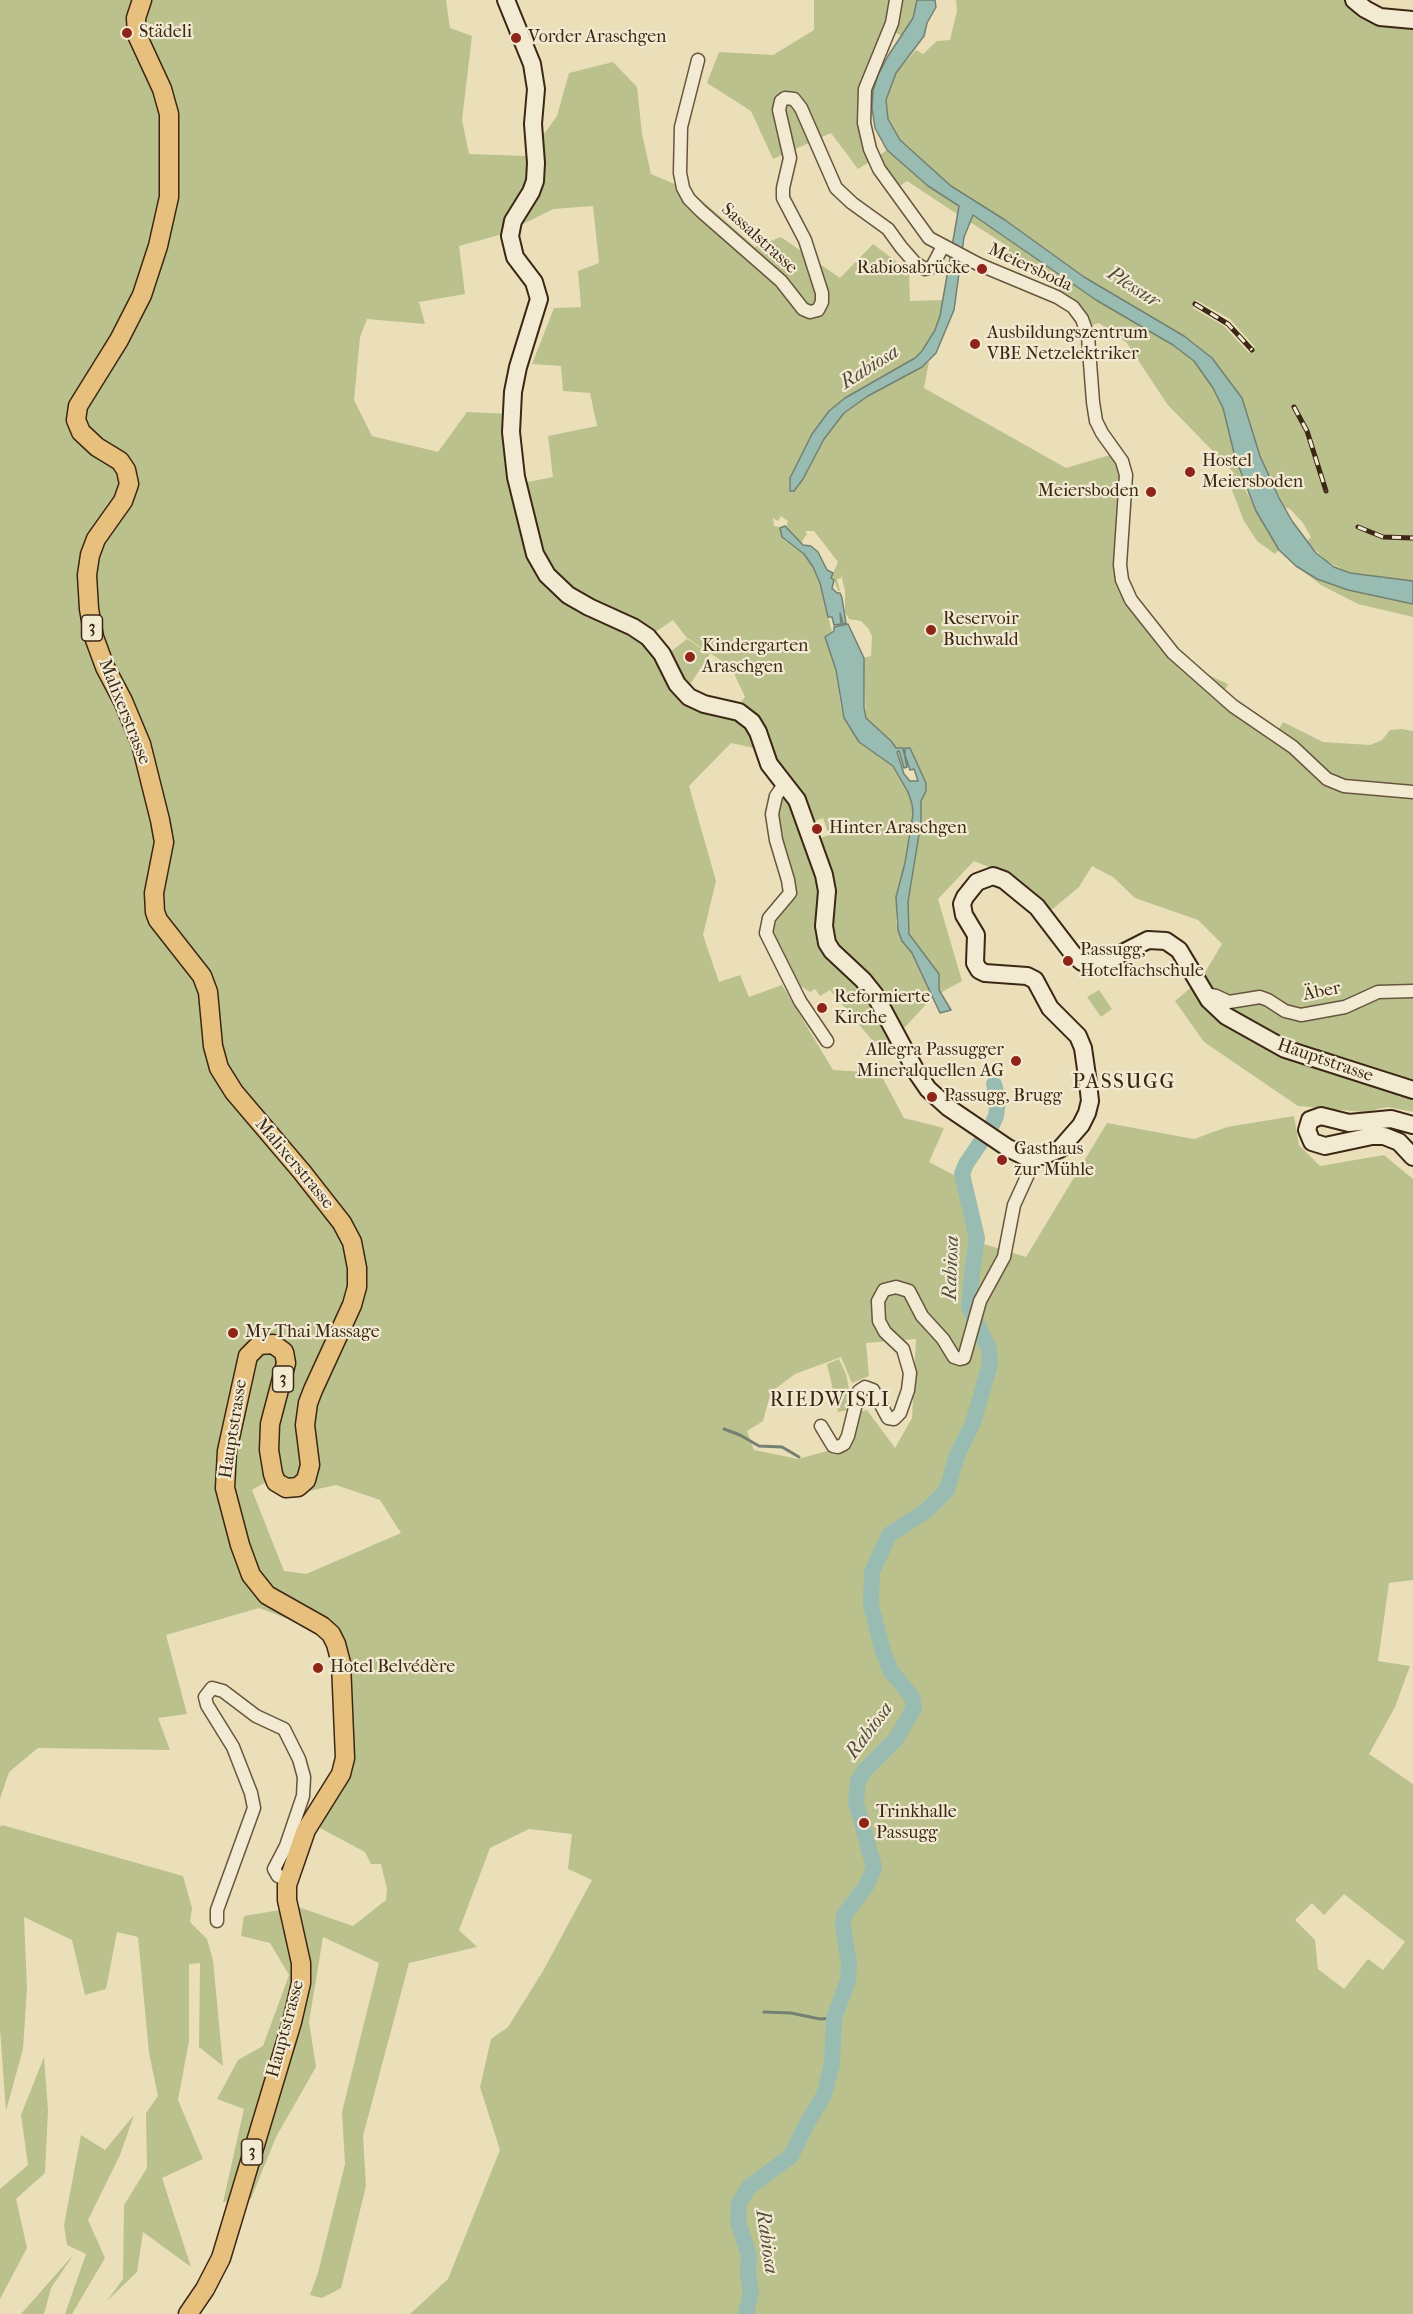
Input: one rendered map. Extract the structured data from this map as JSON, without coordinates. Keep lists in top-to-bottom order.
{
  "streets": {
    "main road": ["3", "Malixerstrasse", "Hauptstrasse"],
    "street": ["Sassalstrasse", "Meiersboda", "Äber"]
  },
  "crossings": [
    ["Sassalstrasse", "Meiersboda"],
    ["Malixerstrasse", "Hauptstrasse"],
    ["Äber", "Hauptstrasse"]
  ],
  "districts": ["PASSUGG", "RIEDWISLI"],
  "water": ["Plessur", "Rabiosa"],
  "places": [
    "Städeli",
    "Vorder Araschgen",
    "Rabiosabrücke",
    "Ausbildungszentrum VBE Netzelektriker",
    "Hostel Meiersboden",
    "Meiersboden",
    "Reservoir Buchwald",
    "Kindergarten Araschgen",
    "Hinter Araschgen",
    "Passugg, Hotelfachschule",
    "Reformierte Kirche",
    "Allegra Passugger Mineralquellen AG",
    "Passugg, Brugg",
    "Gasthaus zur Mühle",
    "My Thai Massage",
    "Hotel Belvédère",
    "Trinkhalle Passugg"
  ]
}
